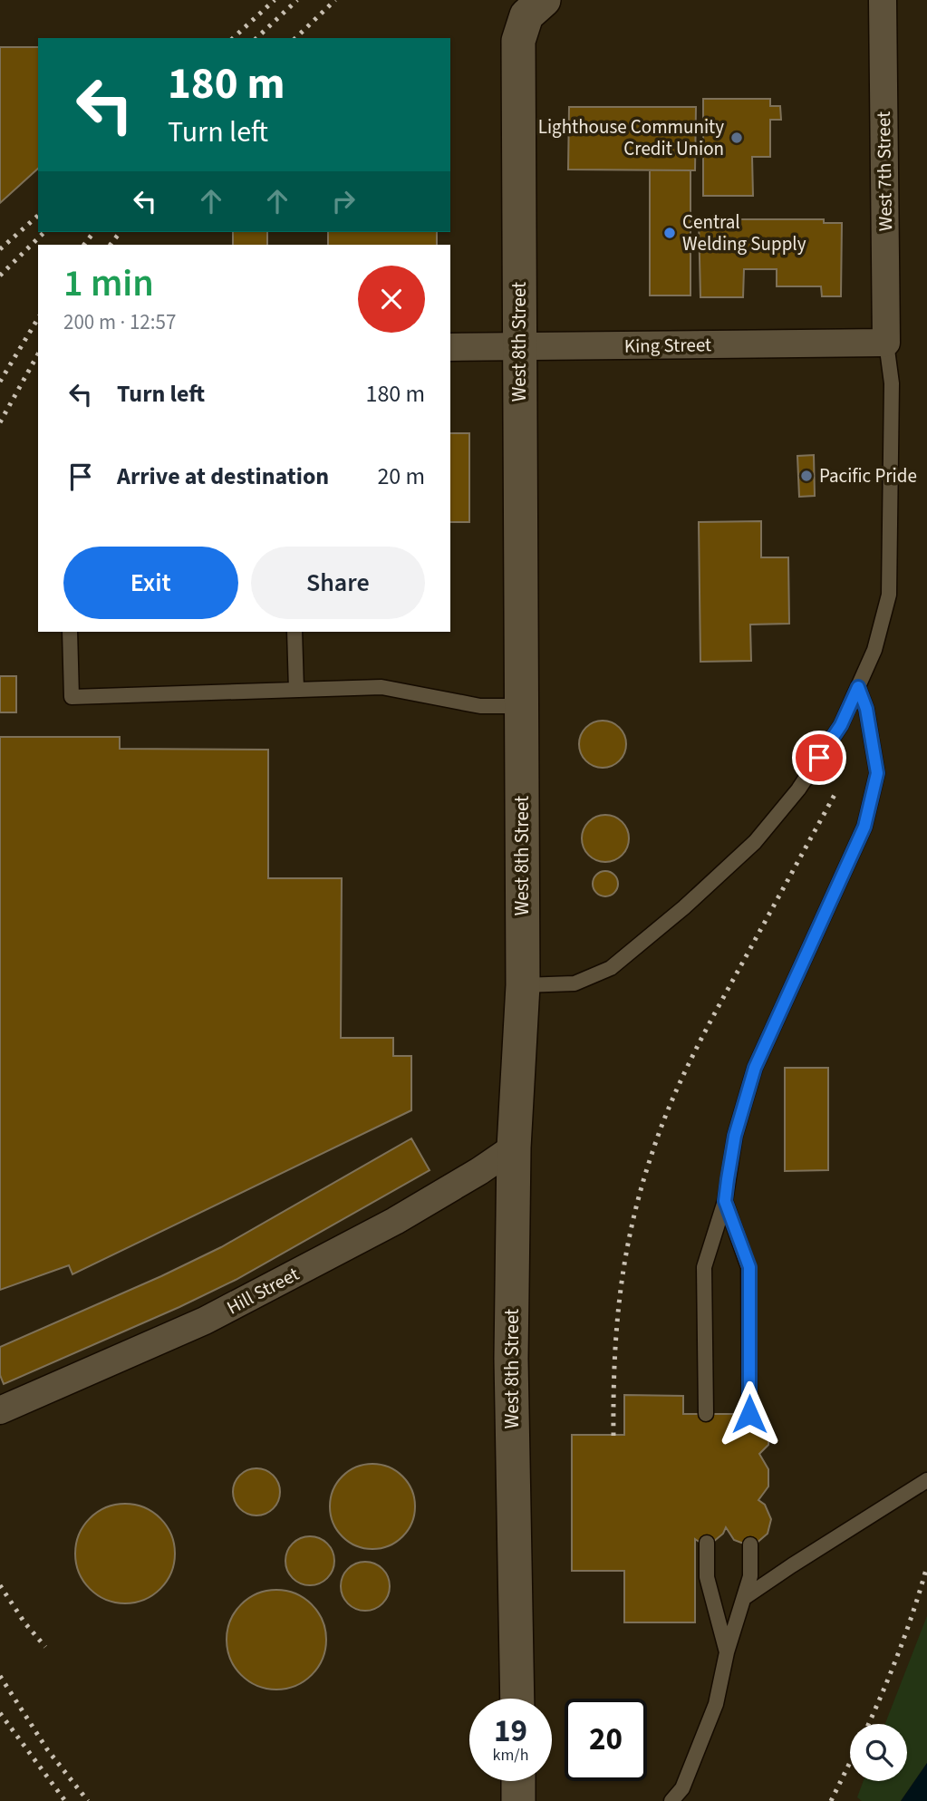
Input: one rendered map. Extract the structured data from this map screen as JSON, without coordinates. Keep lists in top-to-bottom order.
{
  "streets": {
    "street": [
      "West 7th Street",
      "West 8th Street",
      "King Street",
      "Hill Street"
    ]
  },
  "crossings": [
    ["West 7th Street", "King Street"],
    ["West 8th Street", "King Street"],
    ["West 8th Street", "Hill Street"]
  ],
  "places": ["Lighthouse Community Credit Union", "Central Welding Supply", "Pacific Pride"],
  "page": {
    "turn": ["180 m", "Turn left"],
    "heading": ["1 min", "200 m · 12:57"],
    "list": [
      {
        "name": "Turn left",
        "value": "180 m"
      },
      {
        "name": "Arrive at destination",
        "value": "20 m"
      }
    ],
    "buttons": ["Exit", "Share"],
    "speed": "19 km/h",
    "limit": "20"
  }
}
